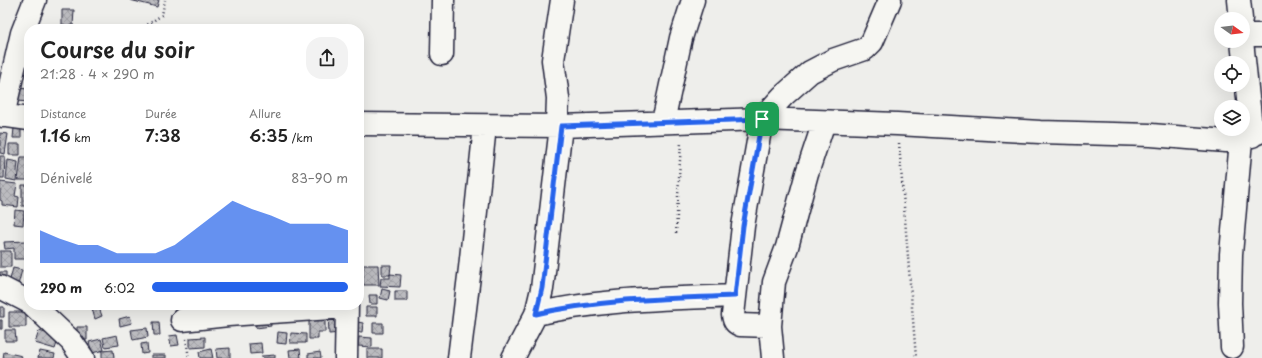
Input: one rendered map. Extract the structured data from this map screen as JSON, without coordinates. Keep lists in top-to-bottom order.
{
  "north": "right",
  "page": {
    "heading": ["Course du soir", "21:28 · 4 × 290 m"],
    "stats": [
      ["Distance", "1.16 km"],
      ["Durée", "7:38"],
      ["Allure", "6:35 /km"]
    ],
    "chart": ["Dénivelé", "83–90 m"],
    "list": [
      {
        "name": "290 m",
        "note": "6:02"
      }
    ]
  }
}
